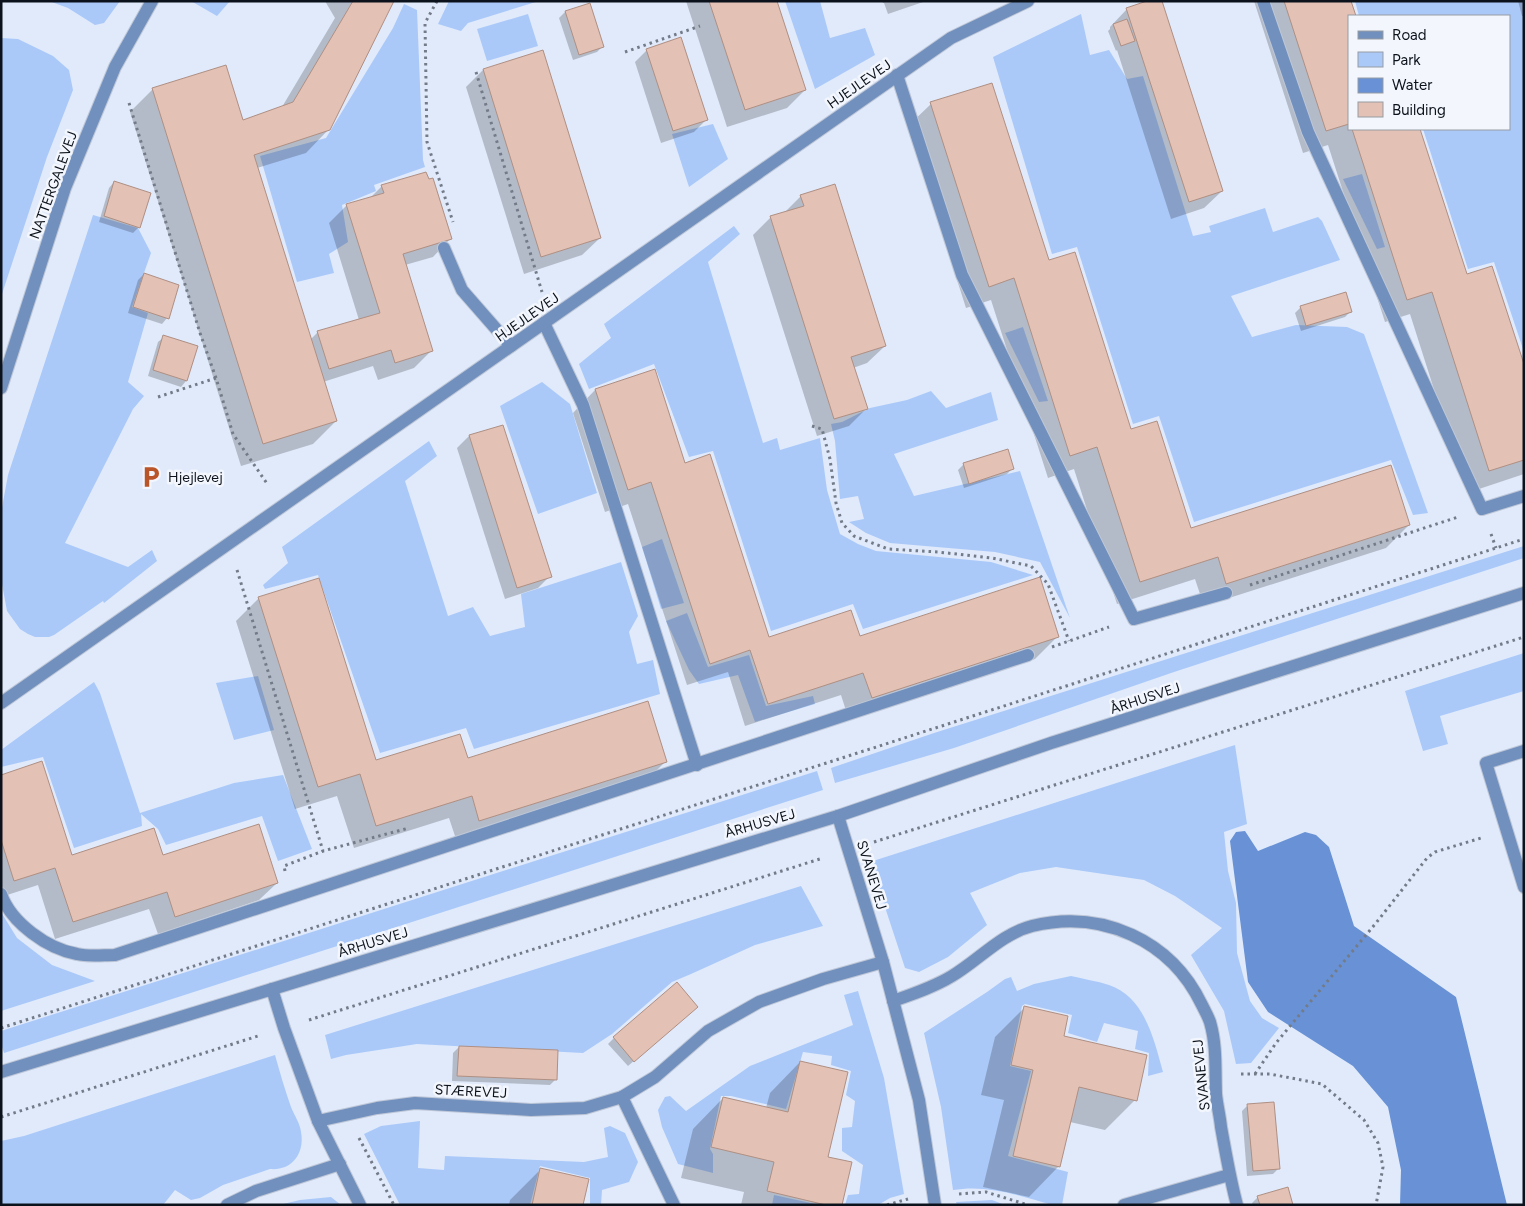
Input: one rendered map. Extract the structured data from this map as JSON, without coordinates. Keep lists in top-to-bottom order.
{
  "streets": {
    "street": [
      "HJEJLEVEJ",
      "NATTERGALEVEJ",
      "ÅRHUSVEJ",
      "SVANEVEJ",
      "STÆREVEJ"
    ]
  },
  "crossings": [
    ["ÅRHUSVEJ", "SVANEVEJ"],
    ["SVANEVEJ", "STÆREVEJ"]
  ],
  "places": {
    "parking": ["Hjejlevej"]
  },
  "legend": [
    "Road",
    "Park",
    "Water",
    "Building"
  ]
}
